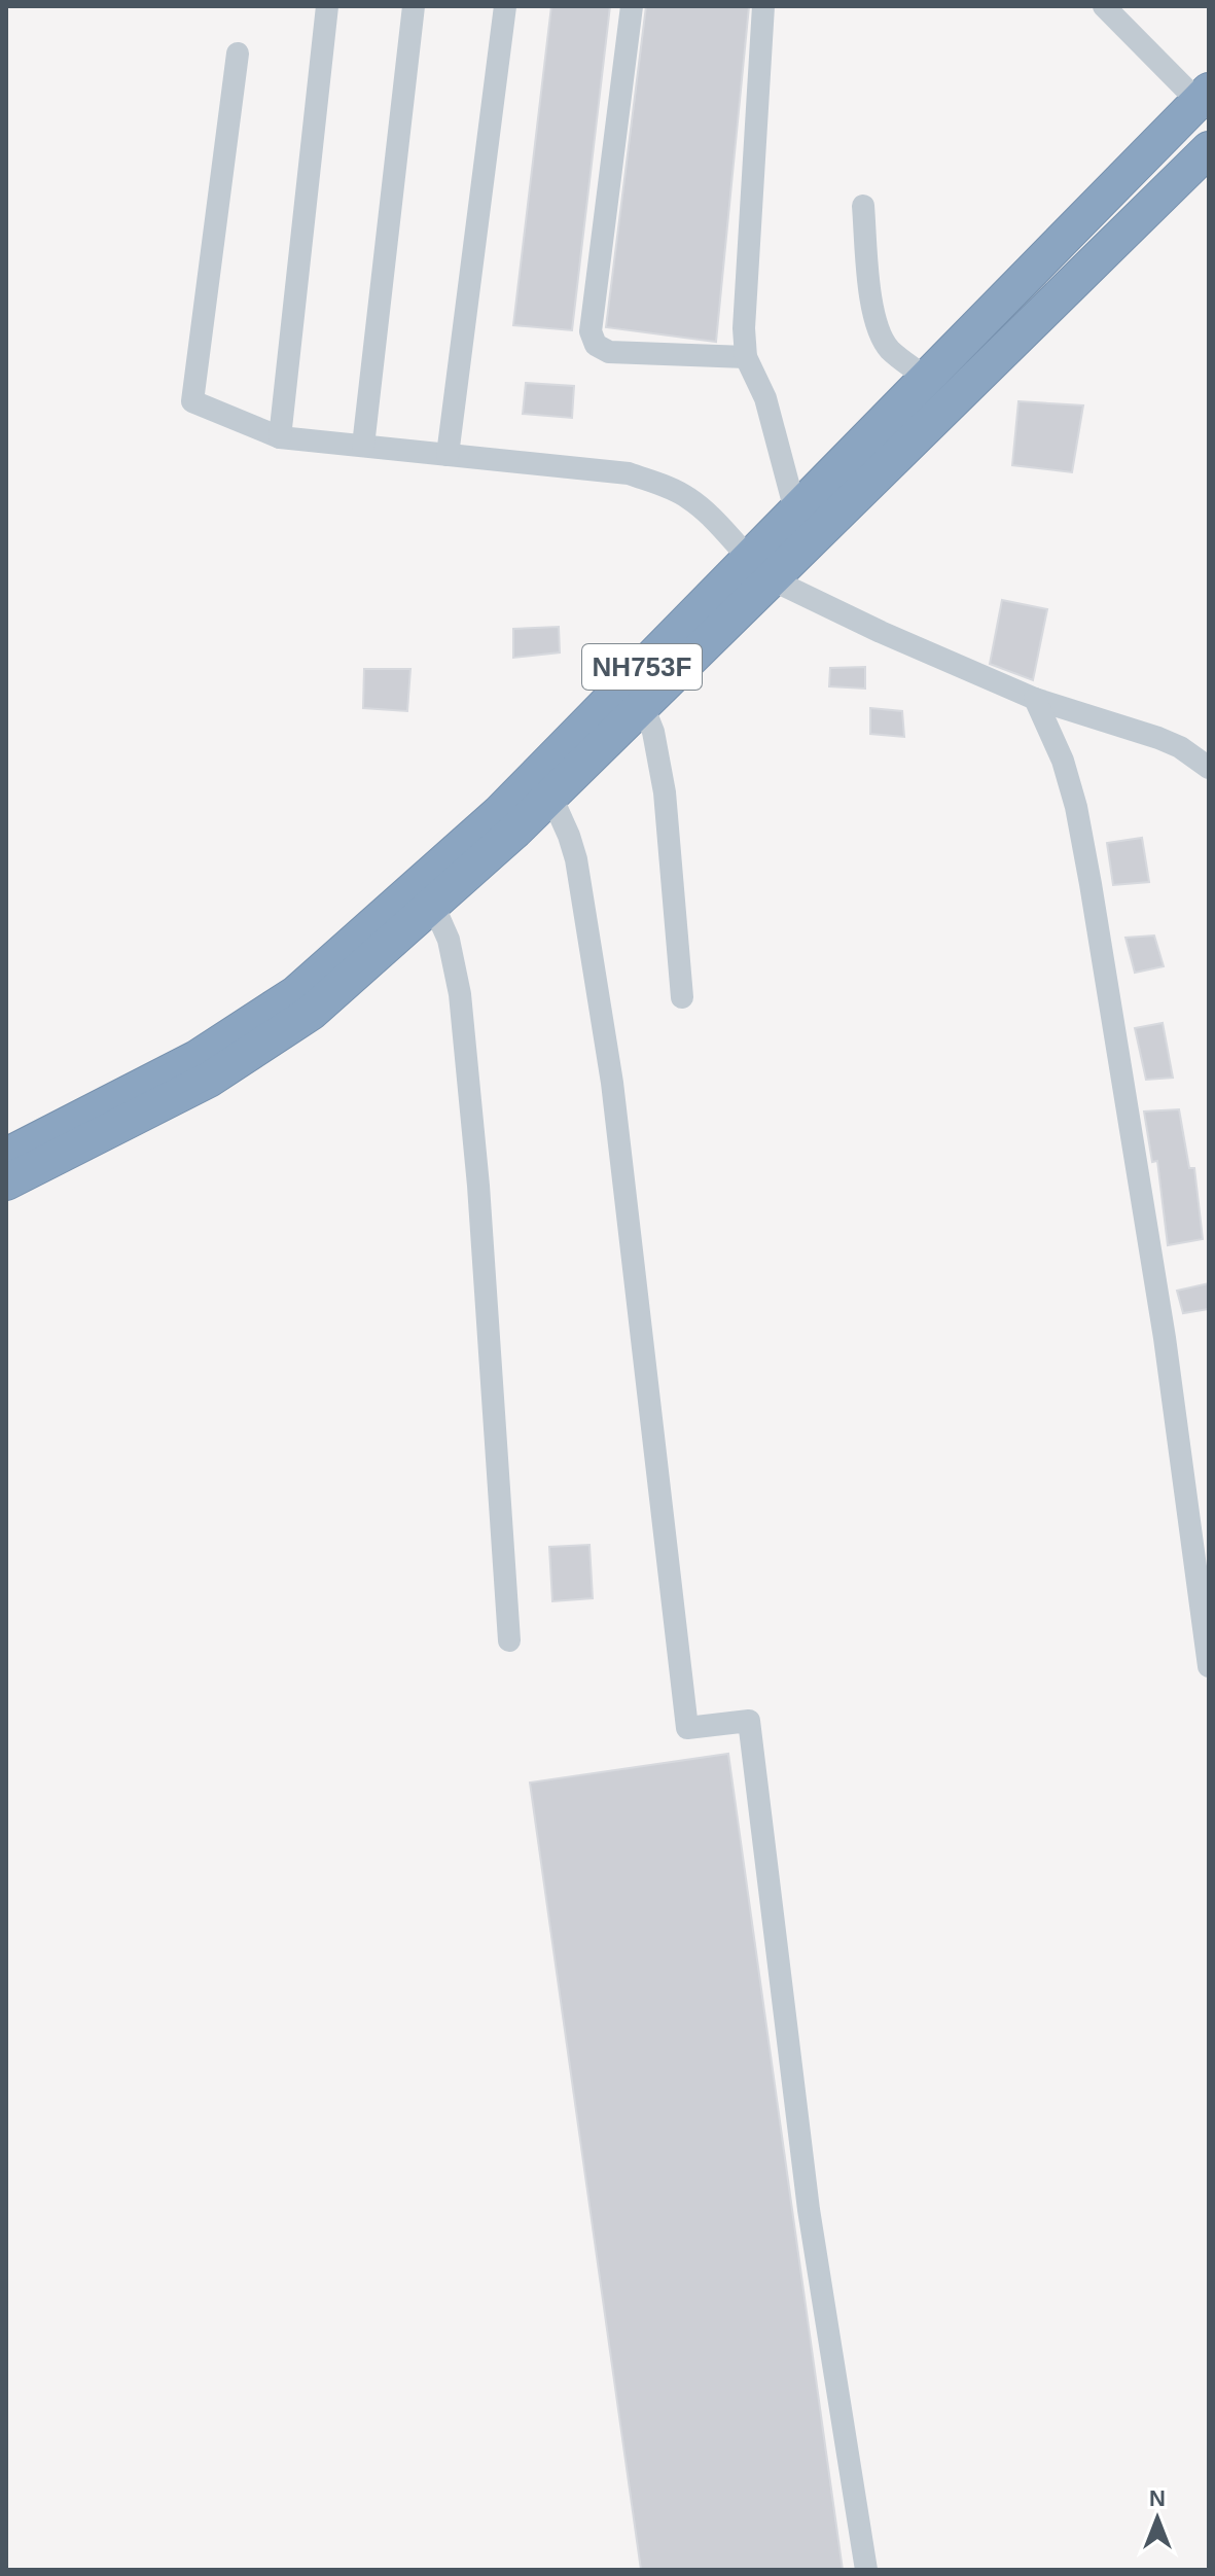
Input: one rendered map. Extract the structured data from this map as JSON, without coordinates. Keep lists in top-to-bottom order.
{
  "streets": {
    "highway": ["NH753F"]
  },
  "north": "top"
}
